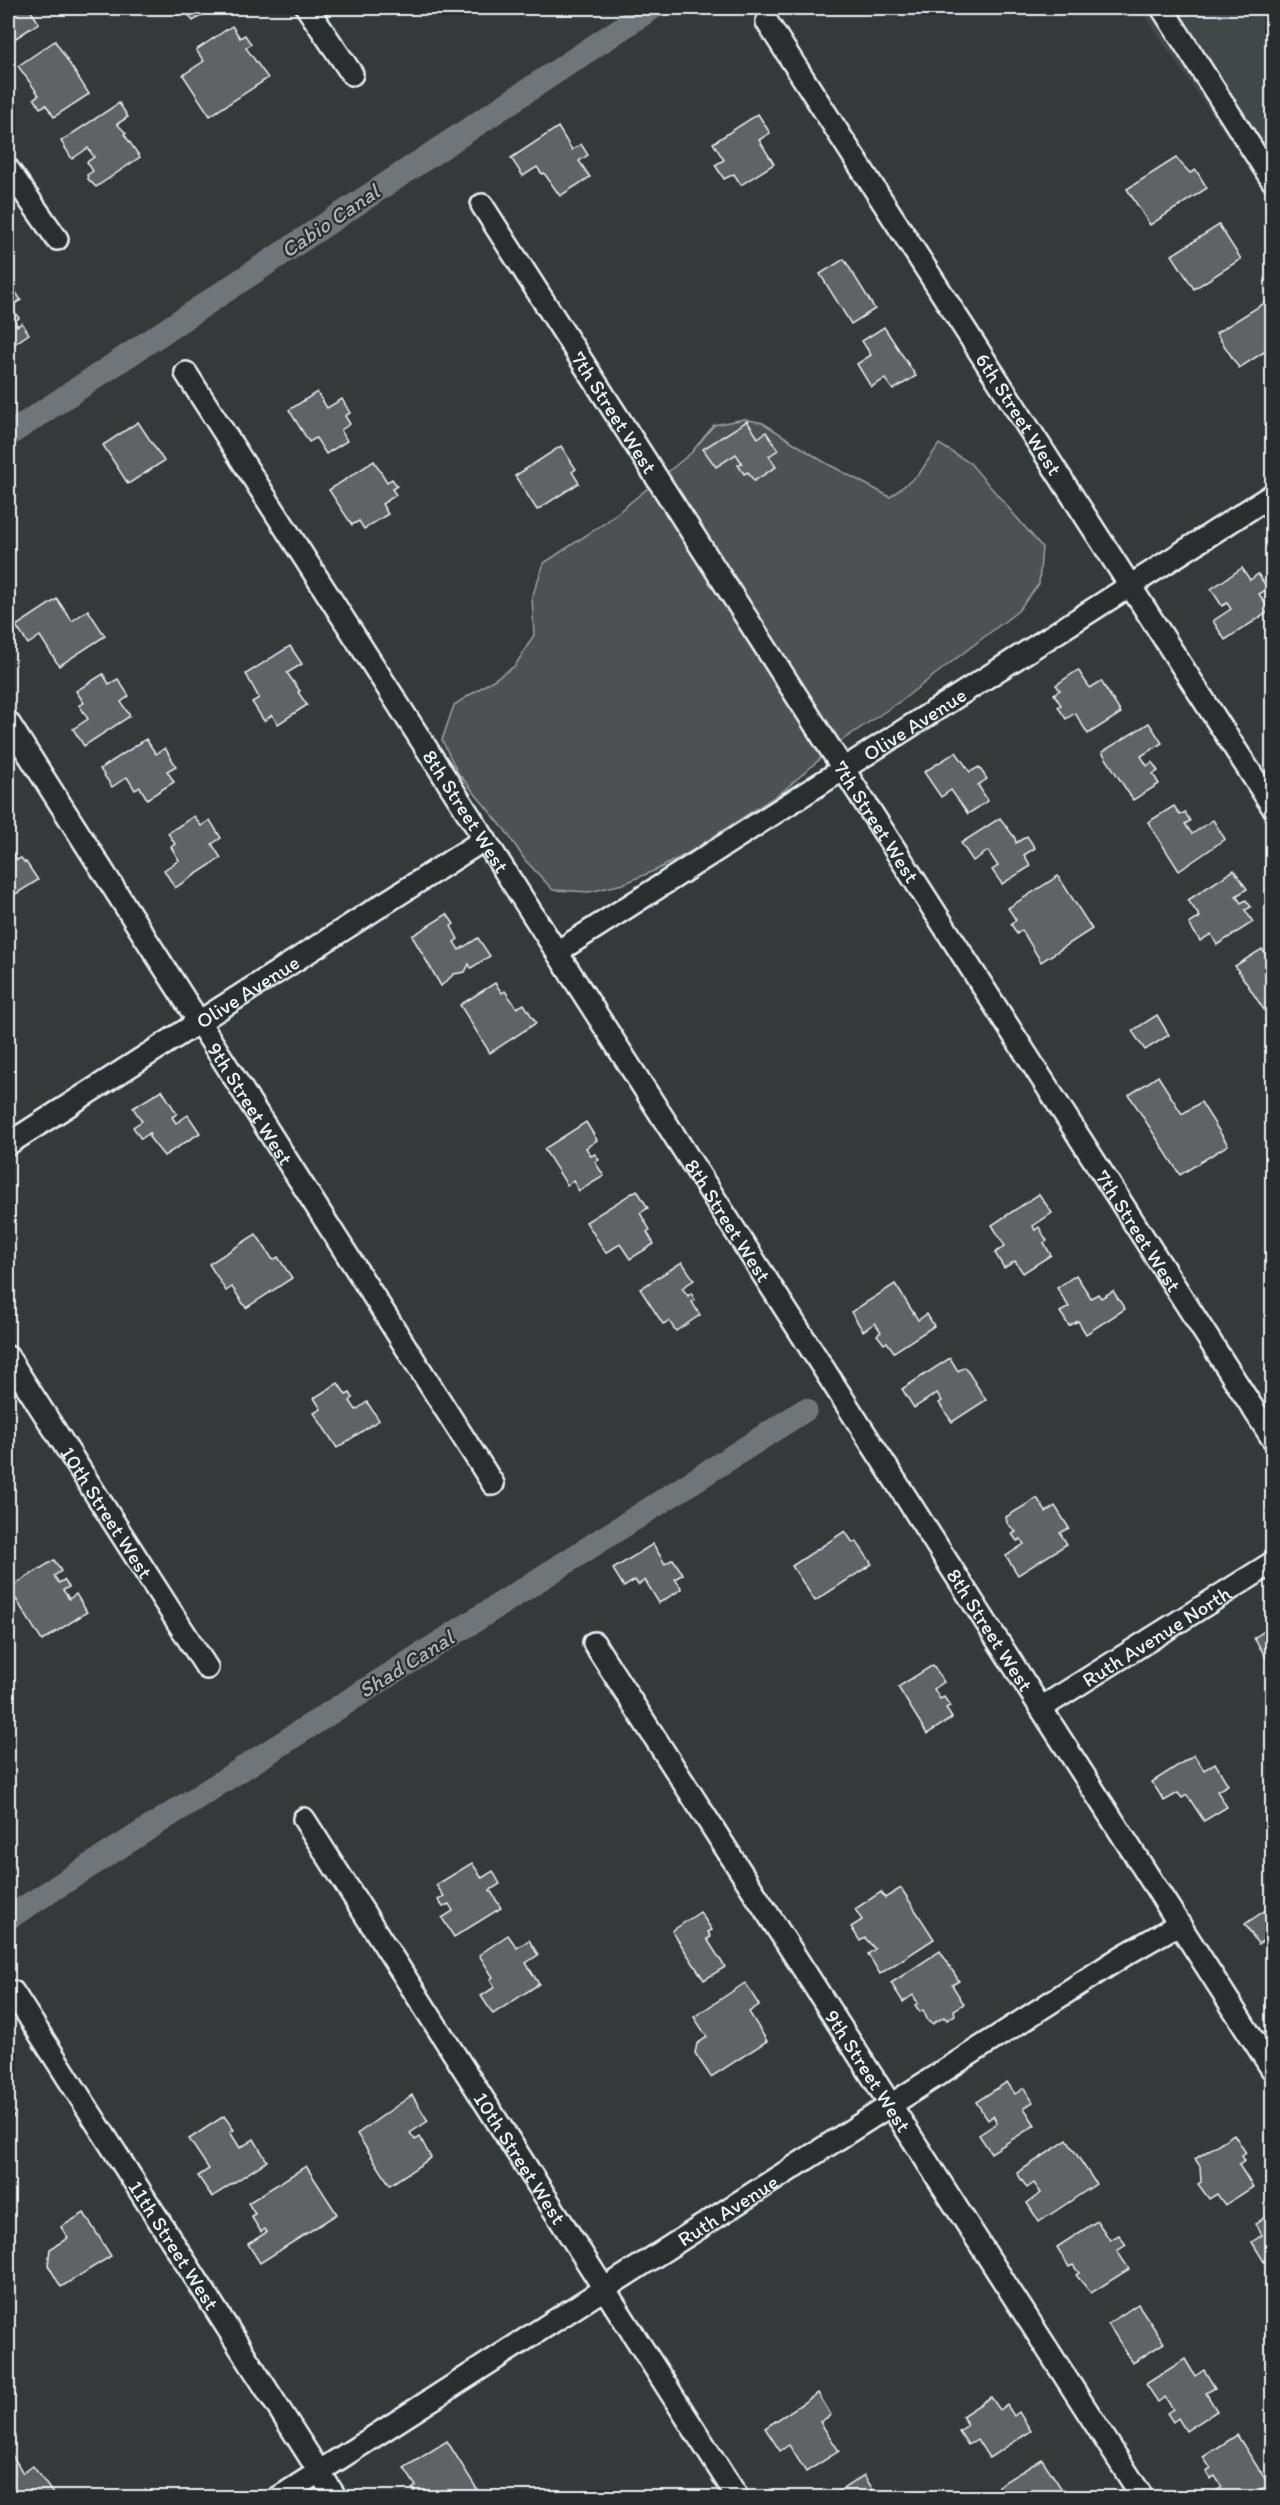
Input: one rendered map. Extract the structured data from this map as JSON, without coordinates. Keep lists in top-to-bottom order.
{
  "streets": {
    "street": [
      "7th Street West",
      "6th Street West",
      "Olive Avenue",
      "8th Street West",
      "9th Street West",
      "10th Street West",
      "Ruth Avenue North",
      "Ruth Avenue",
      "11th Street West"
    ]
  },
  "crossings": [
    ["7th Street West", "Olive Avenue"],
    ["6th Street West", "Olive Avenue"],
    ["Olive Avenue", "8th Street West"],
    ["Olive Avenue", "9th Street West"],
    ["8th Street West", "Ruth Avenue North"],
    ["8th Street West", "Ruth Avenue"],
    ["9th Street West", "Ruth Avenue"],
    ["10th Street West", "Ruth Avenue"],
    ["Ruth Avenue", "11th Street West"]
  ],
  "water": ["Cabio Canal", "Shad Canal"]
}
